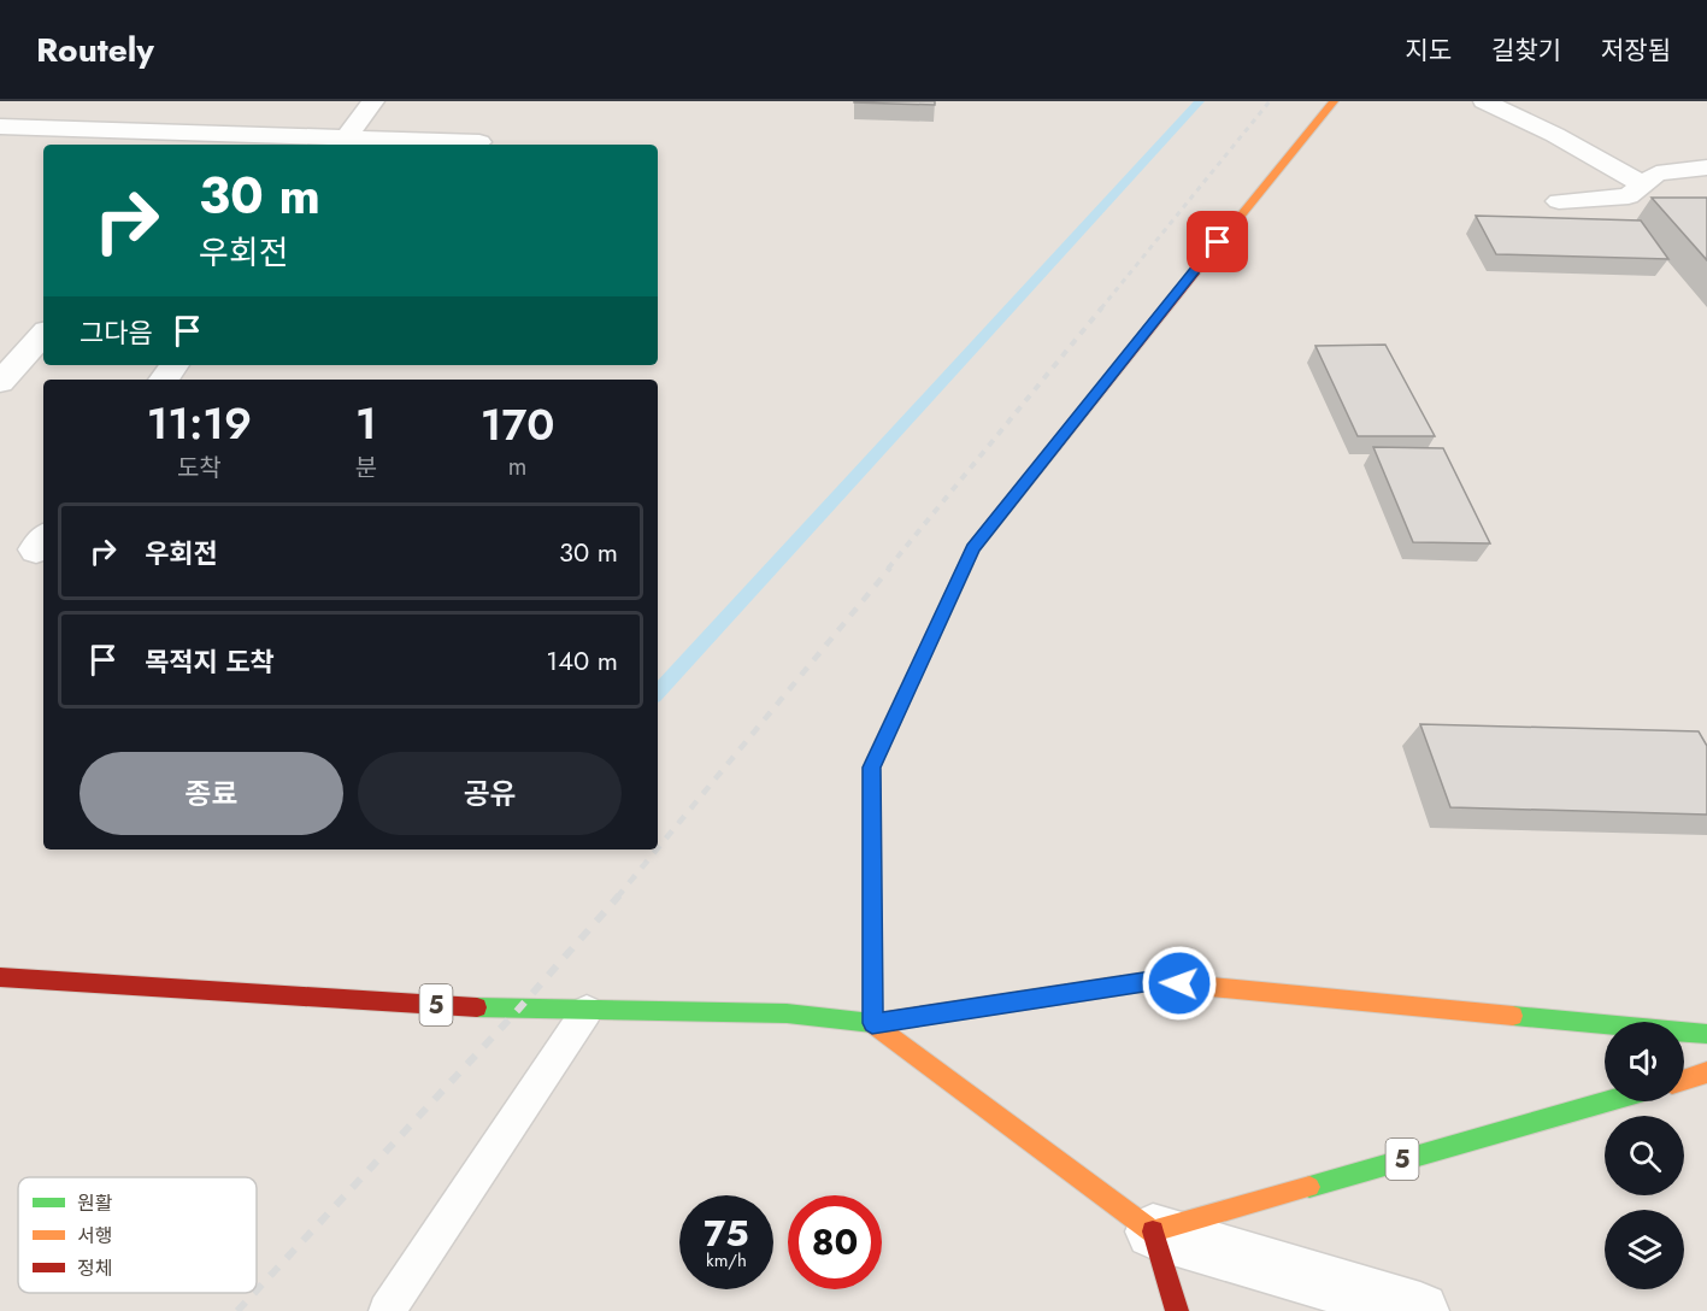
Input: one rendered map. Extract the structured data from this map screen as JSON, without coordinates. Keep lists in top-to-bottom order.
{
  "streets": {
    "main road": ["5"]
  },
  "legend": ["원활", "서행", "정체"],
  "page": {
    "header": "Routely",
    "nav": ["지도", "길찾기", "저장됨"],
    "turn": ["30 m", "우회전"],
    "then": "그다음",
    "eta": [
      "11:19",
      "도착",
      "1",
      "분",
      "170",
      "m"
    ],
    "list": [
      {
        "name": "우회전",
        "value": "30 m"
      },
      {
        "name": "목적지 도착",
        "value": "140 m"
      }
    ],
    "buttons": ["종료", "공유"],
    "speed": "75 km/h",
    "limit": "80"
  }
}
